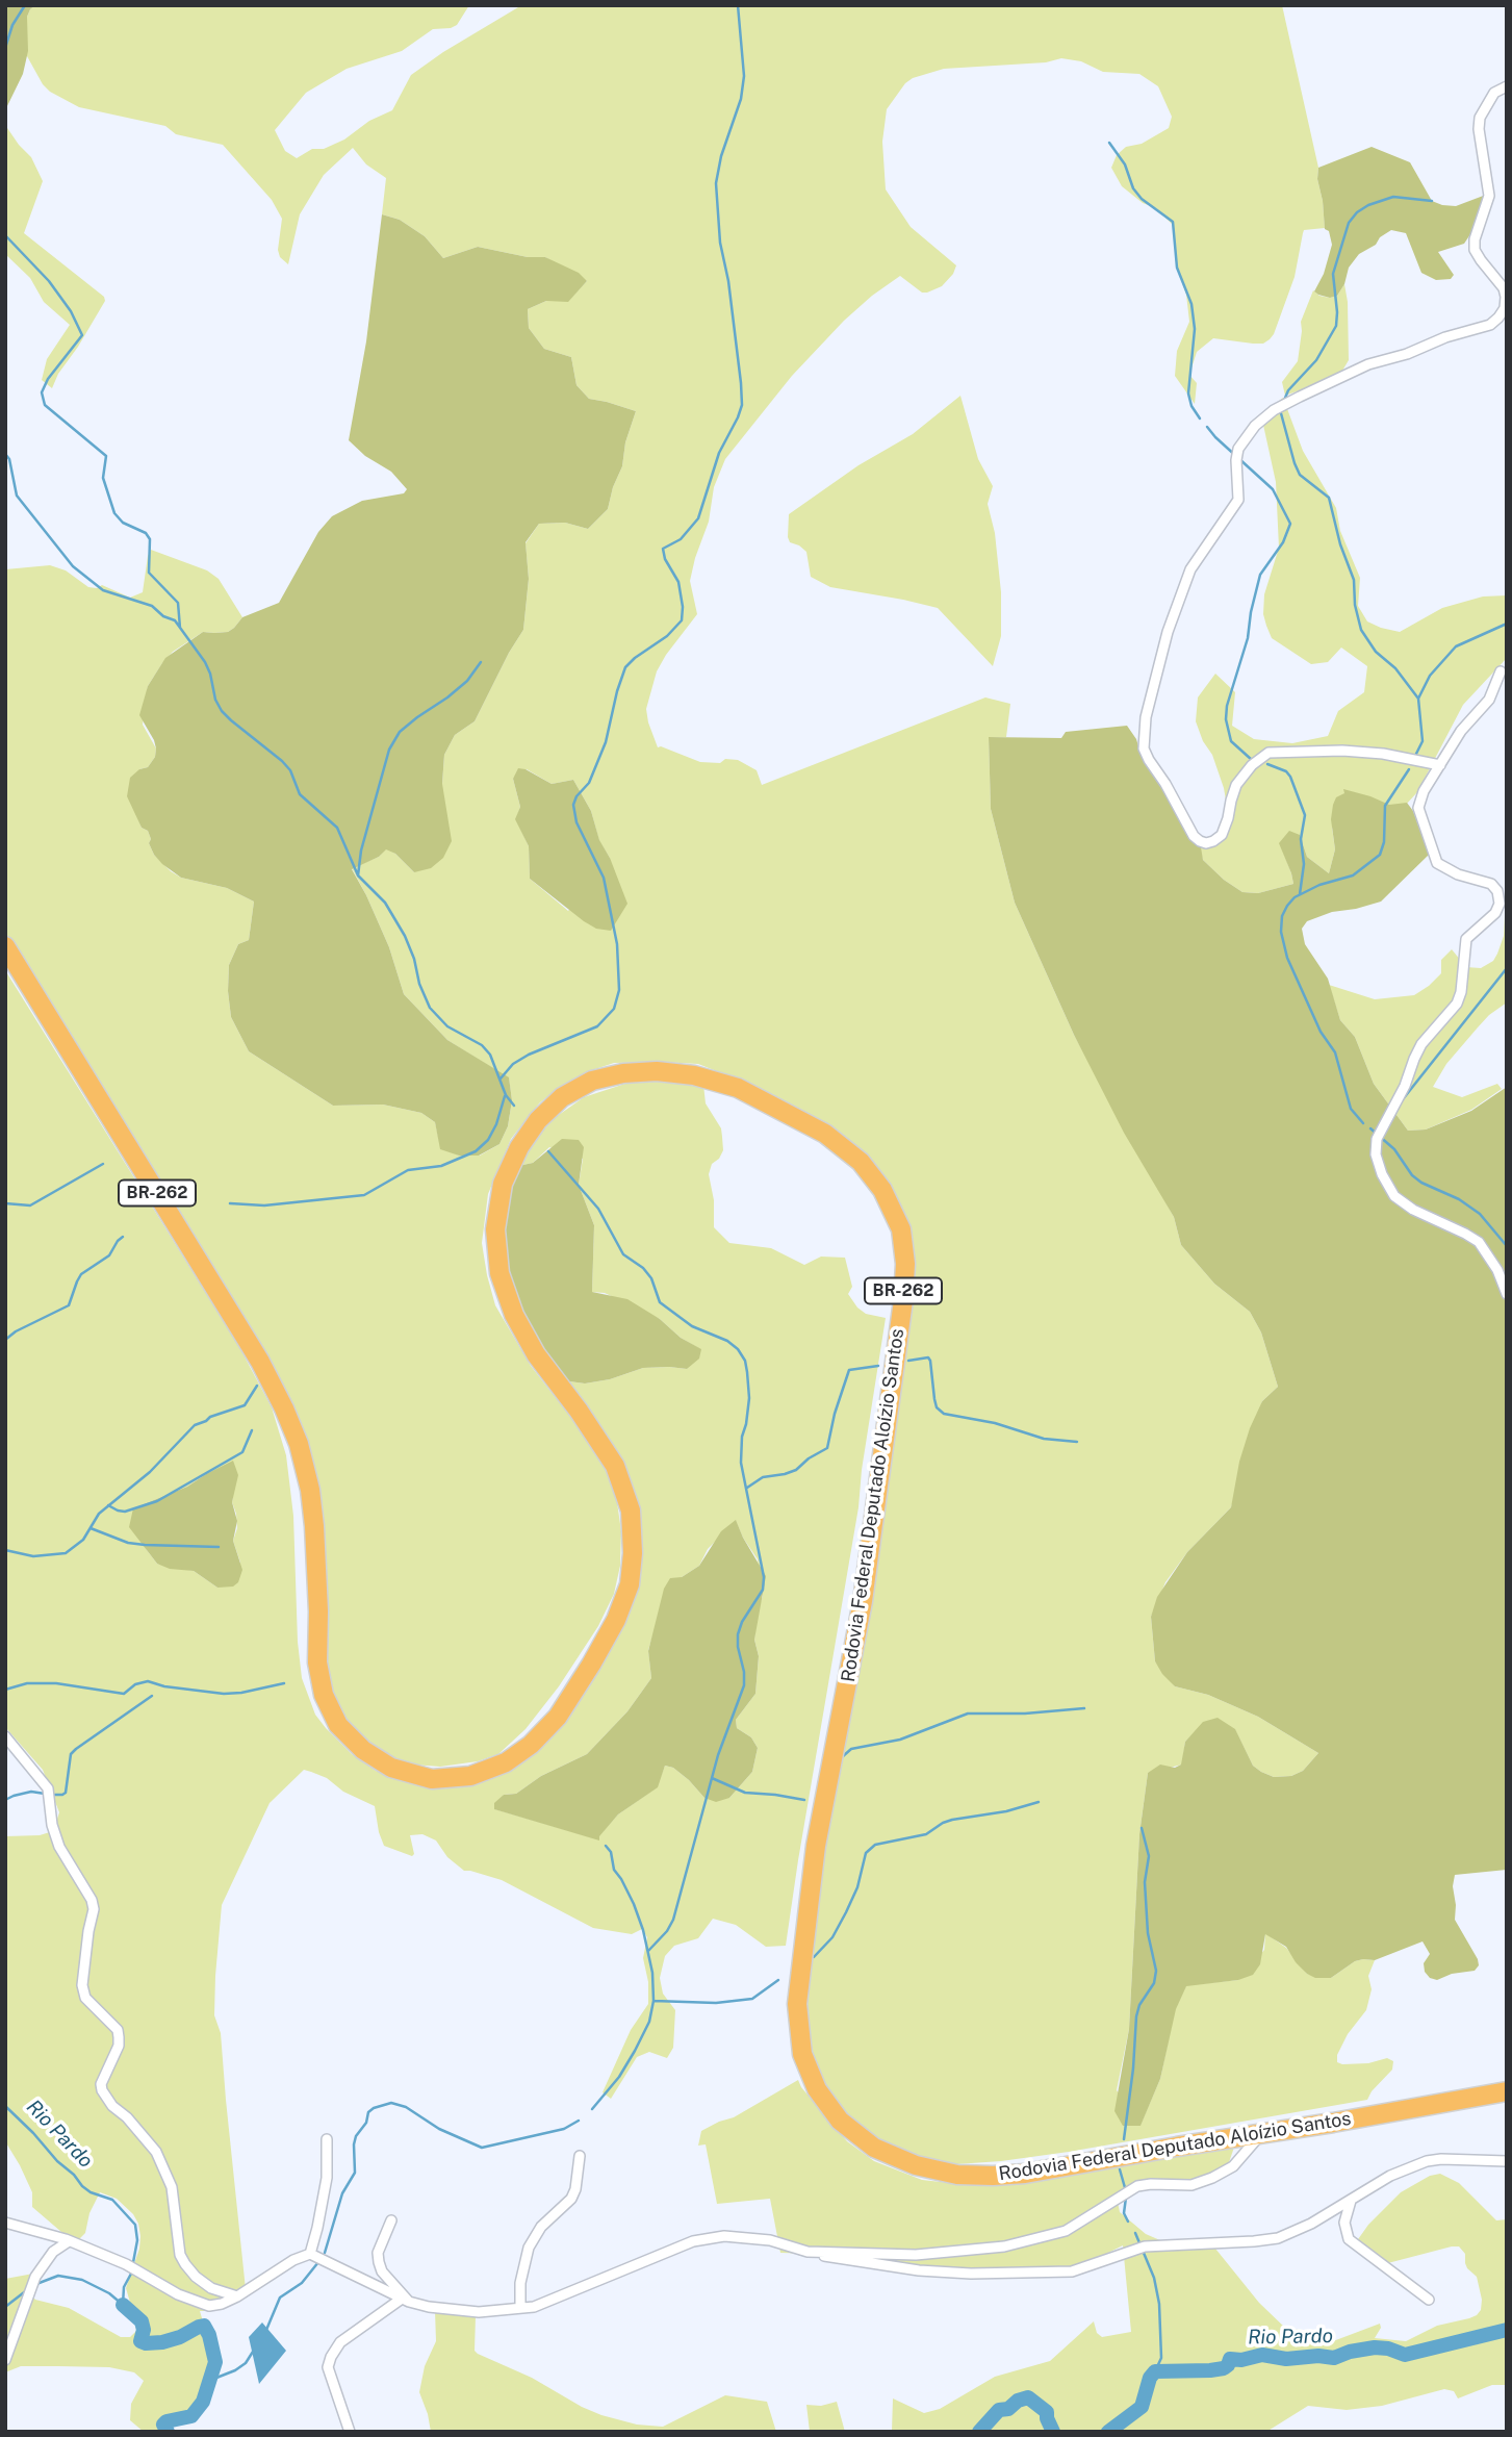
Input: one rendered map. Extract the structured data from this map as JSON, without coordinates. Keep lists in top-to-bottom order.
{
  "streets": {
    "highway": ["BR-262", "Rodovia Federal Deputado Aloízio Santos"]
  },
  "water": ["Rio Pardo"]
}
